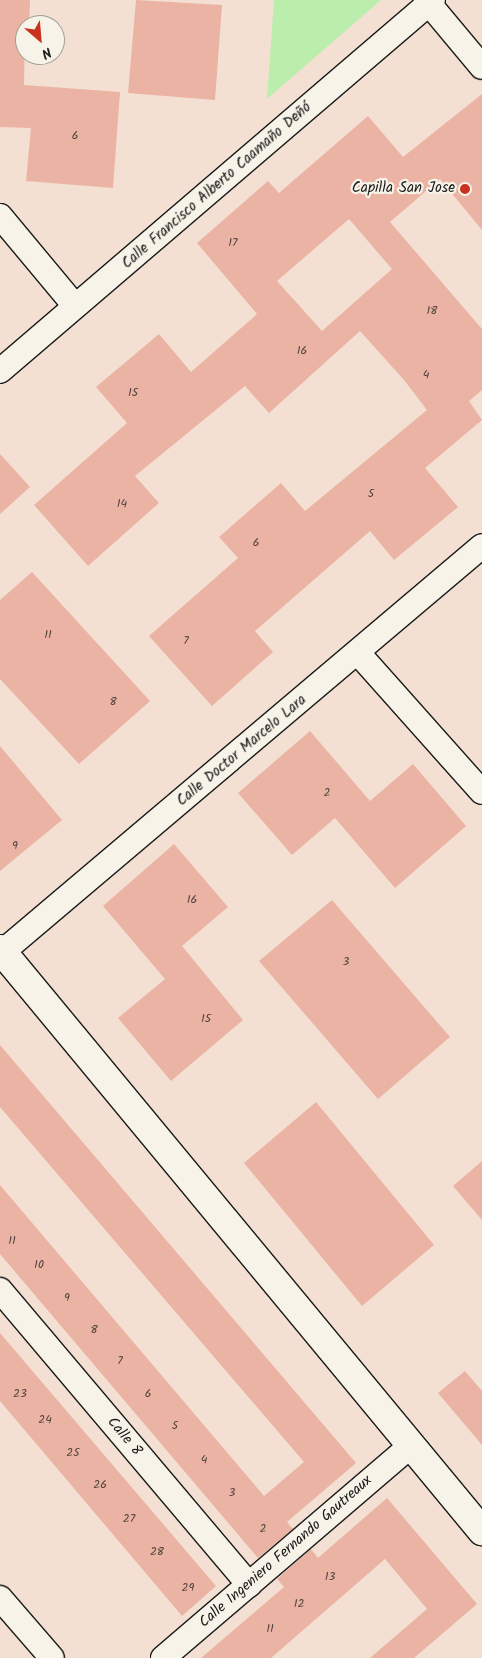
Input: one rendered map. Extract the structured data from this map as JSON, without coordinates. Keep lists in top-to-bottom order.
{
  "streets": {
    "street": [
      "Calle Francisco Alberto Caamaño Deñó",
      "Calle Doctor Marcelo Lara",
      "Calle 8",
      "Calle Ingeniero Fernando Gautreaux"
    ]
  },
  "crossings": [
    ["Calle 8", "Calle Ingeniero Fernando Gautreaux"]
  ],
  "places": ["Capilla San Jose"],
  "house_numbers": [
    "6",
    "17",
    "18",
    "16",
    "4",
    "15",
    "5",
    "14",
    "6",
    "11",
    "7",
    "8",
    "2",
    "9",
    "16",
    "3",
    "15",
    "11",
    "10",
    "9",
    "8",
    "7",
    "23",
    "6",
    "24",
    "5",
    "25",
    "4",
    "26",
    "3",
    "27",
    "2",
    "28",
    "13",
    "29",
    "12",
    "11"
  ],
  "north": "bottom right"
}
